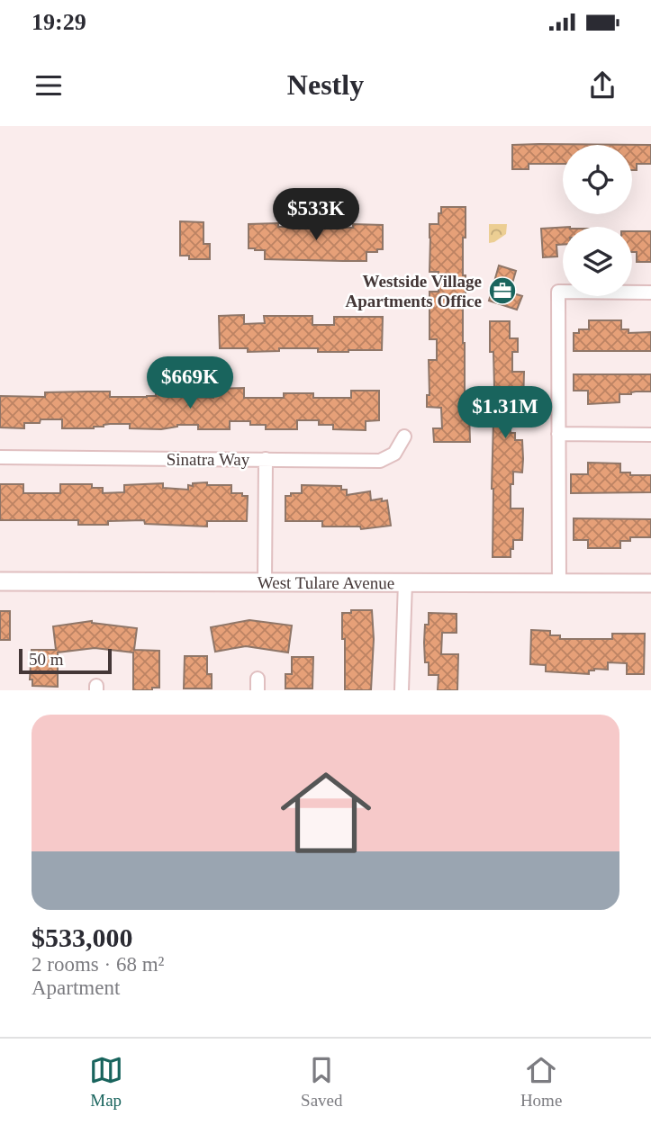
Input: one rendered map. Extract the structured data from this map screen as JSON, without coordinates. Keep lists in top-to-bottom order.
{
  "streets": {
    "street": ["Sinatra Way", "West Tulare Avenue"]
  },
  "places": {
    "office": ["Westside Village Apartments Office"]
  },
  "scale_bar": "50 m",
  "page": {
    "status": "19:29",
    "header": "Nestly",
    "price": ["$533K", "$669K", "$1.31M"],
    "scale": "50 m",
    "list": [
      {
        "name": "$533,000",
        "note": "2 rooms · 68 m² · Apartment"
      }
    ],
    "tabs": ["Map", "Saved", "Home"]
  }
}
